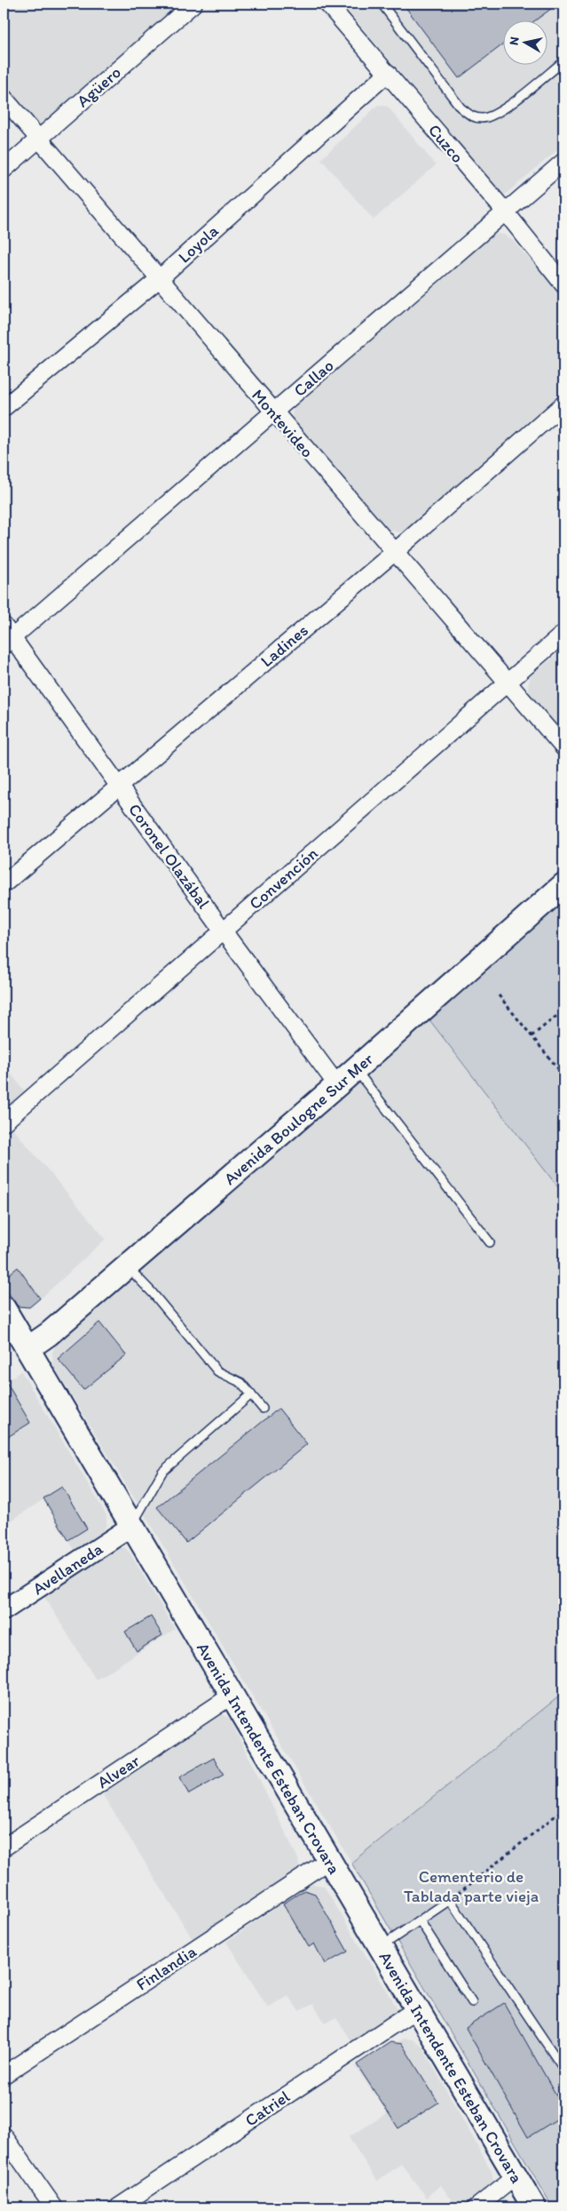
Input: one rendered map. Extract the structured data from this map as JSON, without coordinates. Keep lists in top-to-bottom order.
{
  "streets": {
    "main road": ["Avenida Boulogne Sur Mer", "Avenida Intendente Esteban Crovara"],
    "street": [
      "Agüero",
      "Cuzco",
      "Loyola",
      "Callao",
      "Montevideo",
      "Ladines",
      "Coronel Olazábal",
      "Convención",
      "Avellaneda",
      "Alvear",
      "Finlandia",
      "Catriel"
    ]
  },
  "crossings": [
    ["Agüero", "Montevideo"],
    ["Cuzco", "Loyola"],
    ["Cuzco", "Callao"],
    ["Loyola", "Montevideo"],
    ["Callao", "Montevideo"],
    ["Callao", "Coronel Olazábal"],
    ["Montevideo", "Ladines"],
    ["Montevideo", "Convención"],
    ["Ladines", "Coronel Olazábal"],
    ["Coronel Olazábal", "Convención"],
    ["Coronel Olazábal", "Avenida Boulogne Sur Mer"],
    ["Avenida Boulogne Sur Mer", "Avenida Intendente Esteban Crovara"],
    ["Avellaneda", "Avenida Intendente Esteban Crovara"],
    ["Avenida Intendente Esteban Crovara", "Alvear"],
    ["Avenida Intendente Esteban Crovara", "Finlandia"],
    ["Avenida Intendente Esteban Crovara", "Catriel"]
  ],
  "parks": ["Cementerio de Tablada parte vieja"],
  "north": "left"
}
